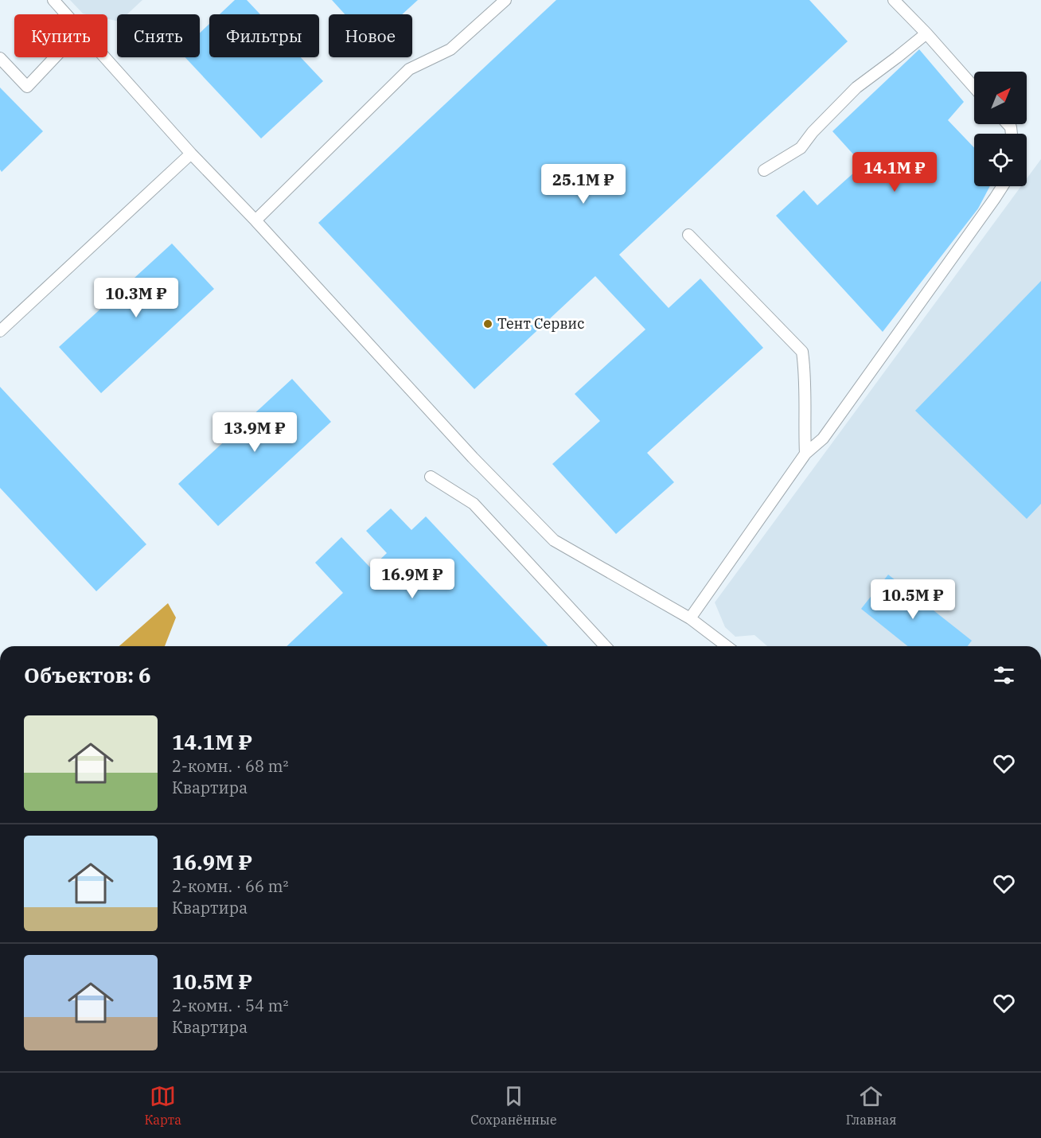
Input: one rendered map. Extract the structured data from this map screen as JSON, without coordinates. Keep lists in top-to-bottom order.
{
  "places": ["Тент Сервис"],
  "north": "top right",
  "page": {
    "chip": [
      "Купить",
      "Снять",
      "Фильтры",
      "Новое"
    ],
    "price": [
      "14.1M ₽",
      "25.1M ₽",
      "10.3M ₽",
      "13.9M ₽",
      "16.9M ₽",
      "10.5M ₽"
    ],
    "heading": "Объектов: 6",
    "list": [
      {
        "name": "14.1M ₽",
        "note": "2-комн. · 68 m² · Квартира"
      },
      {
        "name": "16.9M ₽",
        "note": "2-комн. · 66 m² · Квартира"
      },
      {
        "name": "10.5M ₽",
        "note": "2-комн. · 54 m² · Квартира"
      }
    ],
    "tabs": ["Карта", "Сохранённые", "Главная"]
  }
}
